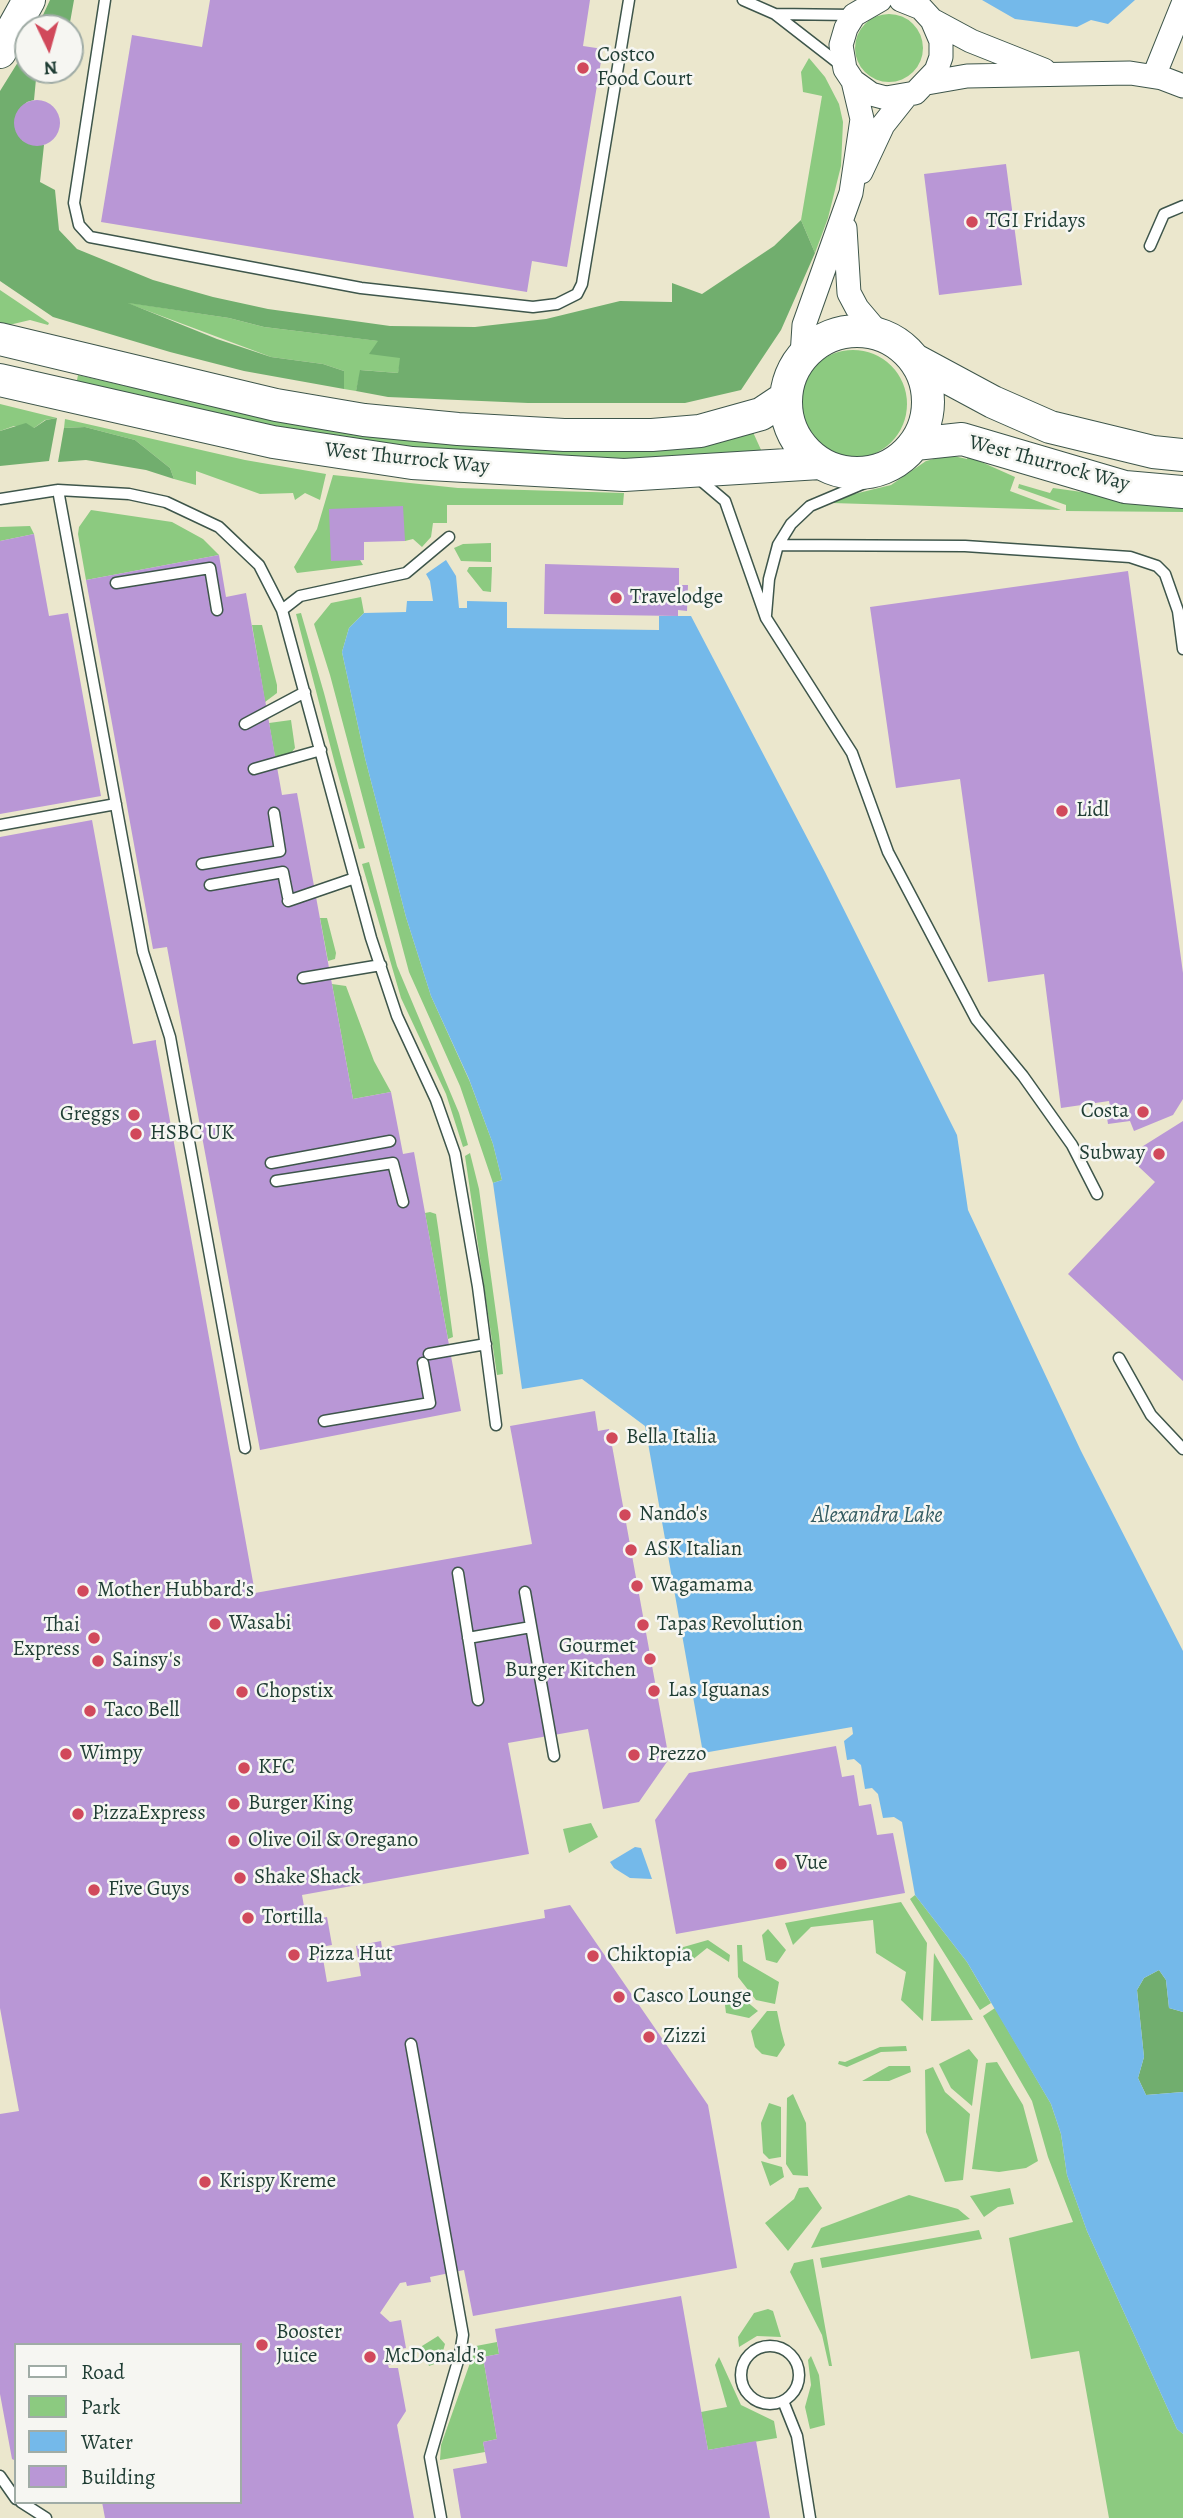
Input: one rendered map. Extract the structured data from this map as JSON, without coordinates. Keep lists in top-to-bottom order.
{
  "streets": {
    "main road": ["West Thurrock Way"]
  },
  "water": ["Alexandra Lake"],
  "places": [
    "Costco Food Court",
    "TGI Fridays",
    "Travelodge",
    "Lidl",
    "Costa",
    "Greggs",
    "HSBC UK",
    "Subway",
    "Bella Italia",
    "Nando's",
    "ASK Italian",
    "Wagamama",
    "Mother Hubbard's",
    "Wasabi",
    "Tapas Revolution",
    "Thai Express",
    "Gourmet Burger Kitchen",
    "Sainsy's",
    "Las Iguanas",
    "Chopstix",
    "Taco Bell",
    "Wimpy",
    "Prezzo",
    "KFC",
    "Burger King",
    "PizzaExpress",
    "Olive Oil & Oregano",
    "Vue",
    "Shake Shack",
    "Five Guys",
    "Tortilla",
    "Pizza Hut",
    "Chiktopia",
    "Casco Lounge",
    "Zizzi",
    "Krispy Kreme",
    "Booster Juice",
    "McDonald's"
  ],
  "legend": [
    "Road",
    "Park",
    "Water",
    "Building"
  ],
  "north": "bottom"
}
